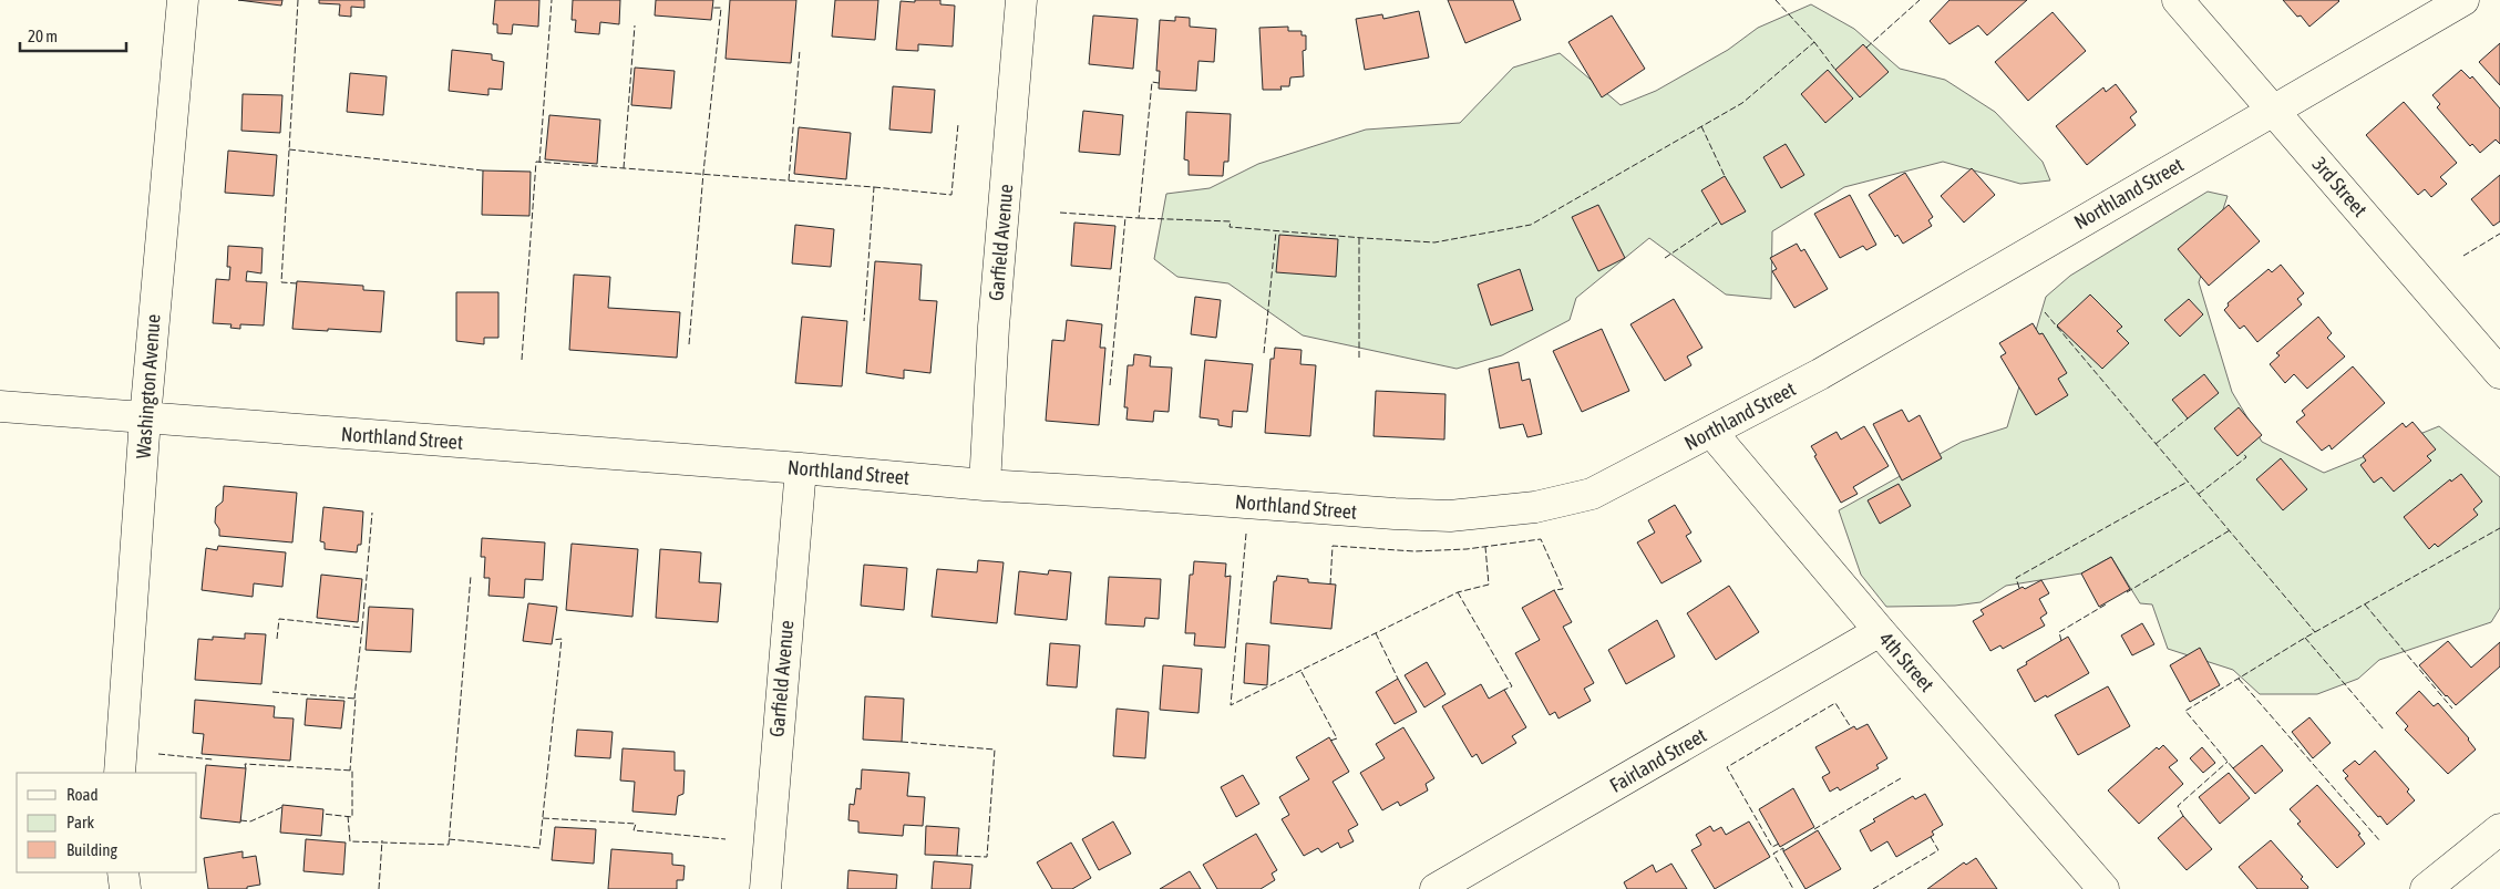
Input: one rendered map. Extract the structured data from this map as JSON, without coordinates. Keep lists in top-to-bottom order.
{
  "streets": {
    "street": [
      "3rd Street",
      "Northland Street",
      "Garfield Avenue",
      "Washington Avenue",
      "4th Street",
      "Fairland Street"
    ]
  },
  "crossings": [
    ["3rd Street", "Northland Street"],
    ["Northland Street", "Garfield Avenue"],
    ["Northland Street", "Washington Avenue"],
    ["Northland Street", "4th Street"],
    ["4th Street", "Fairland Street"]
  ],
  "legend": ["Road", "Park", "Building"],
  "scale_bar": "20 m"
}
